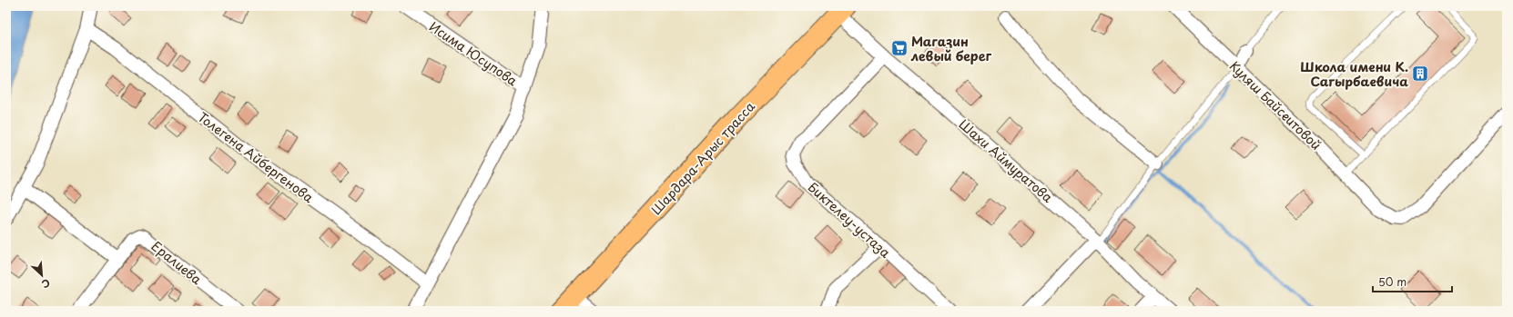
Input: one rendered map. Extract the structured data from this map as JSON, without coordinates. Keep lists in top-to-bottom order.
{
  "streets": {
    "main road": ["Шардара-Арыс трасса"],
    "street": [
      "Исима Юсупова",
      "Куляш Байсеитовой",
      "Толегена Айбергенова",
      "Шахи Аймуратова",
      "Биктелеу-устаза",
      "Ералиева"
    ]
  },
  "crossings": [
    ["Шардара-Арыс трасса", "Шахи Аймуратова"],
    ["Шахи Аймуратова", "Биктелеу-устаза"]
  ],
  "places": {
    "supermarket": ["Магазин левый берег"],
    "building": ["Школа имени К. Сагырбаевича"]
  },
  "scale_bar": "50 m",
  "north": "bottom right"
}
